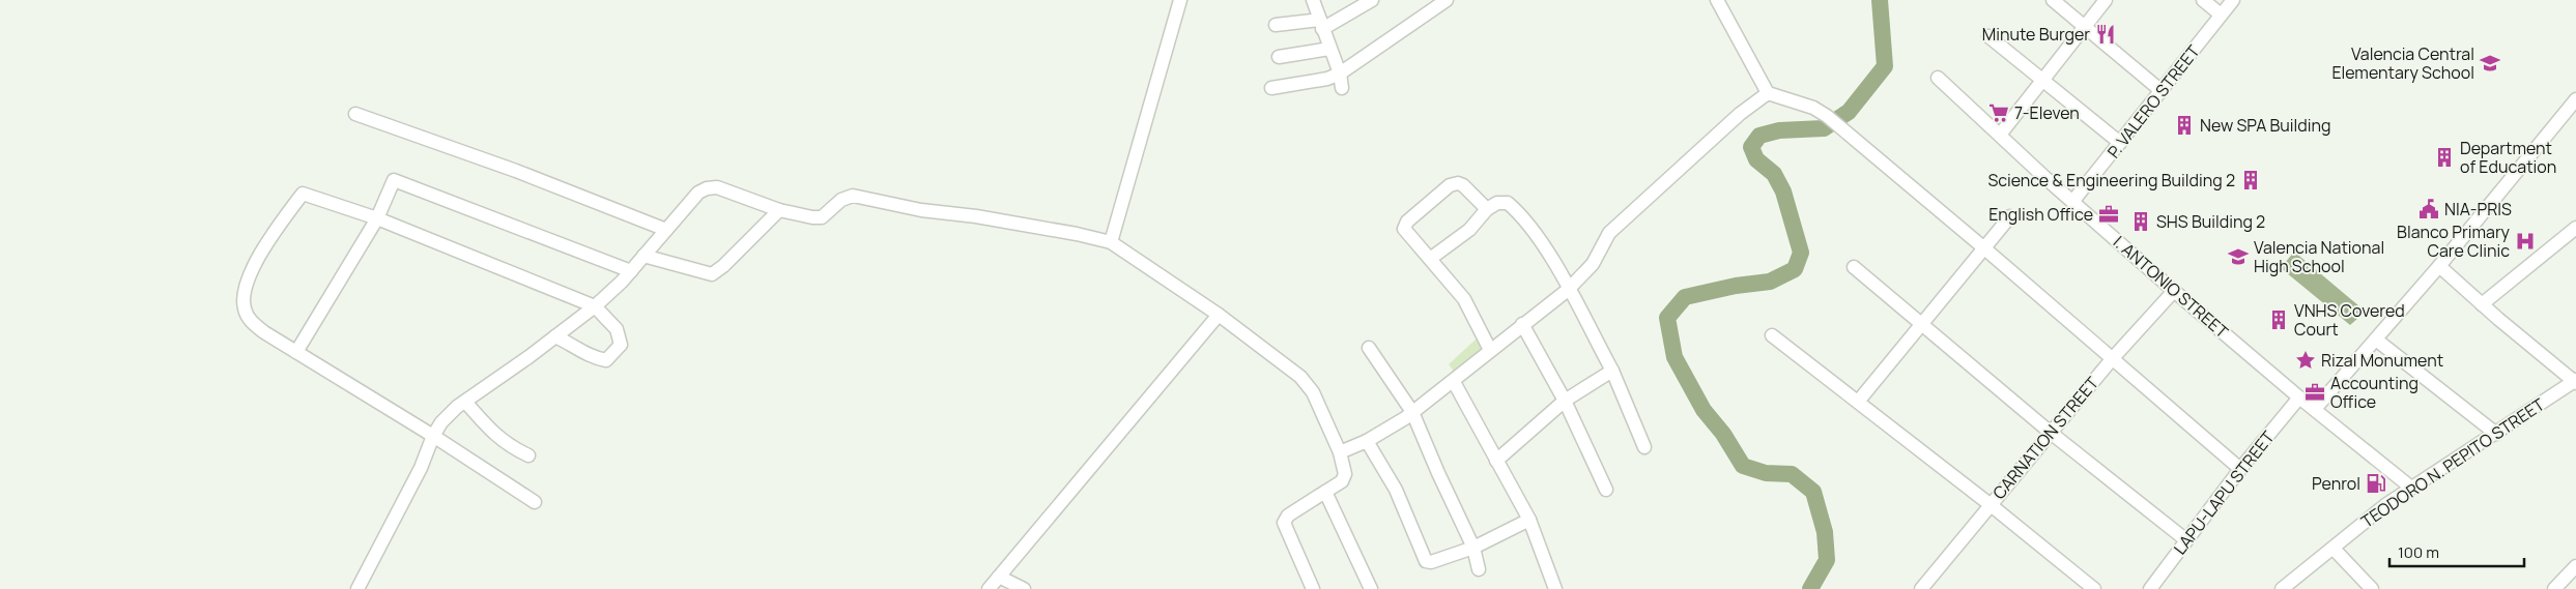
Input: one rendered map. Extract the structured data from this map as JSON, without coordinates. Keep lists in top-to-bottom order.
{
  "streets": {
    "street": [
      "P. VALERO STREET",
      "I. ANTONIO STREET",
      "CARNATION STREET",
      "TEODORO N. PEPITO STREET",
      "LAPU-LAPU STREET"
    ]
  },
  "crossings": [
    ["P. VALERO STREET", "I. ANTONIO STREET"],
    ["I. ANTONIO STREET", "CARNATION STREET"],
    ["I. ANTONIO STREET", "TEODORO N. PEPITO STREET"],
    ["I. ANTONIO STREET", "LAPU-LAPU STREET"]
  ],
  "places": {
    "restaurant": ["Minute Burger"],
    "school or university": ["Valencia Central Elementary School", "Valencia National High School"],
    "supermarket": ["7-Eleven"],
    "building": [
      "New SPA Building",
      "Department of Education",
      "Science & Engineering Building 2",
      "SHS Building 2",
      "VNHS Covered Court"
    ],
    "public building": ["NIA-PRIS"],
    "office": ["English Office", "Accounting Office"],
    "hospital": ["Blanco Primary Care Clinic"],
    "place": ["Rizal Monument"],
    "fuel station": ["Penrol"]
  },
  "scale_bar": "100 m"
}
